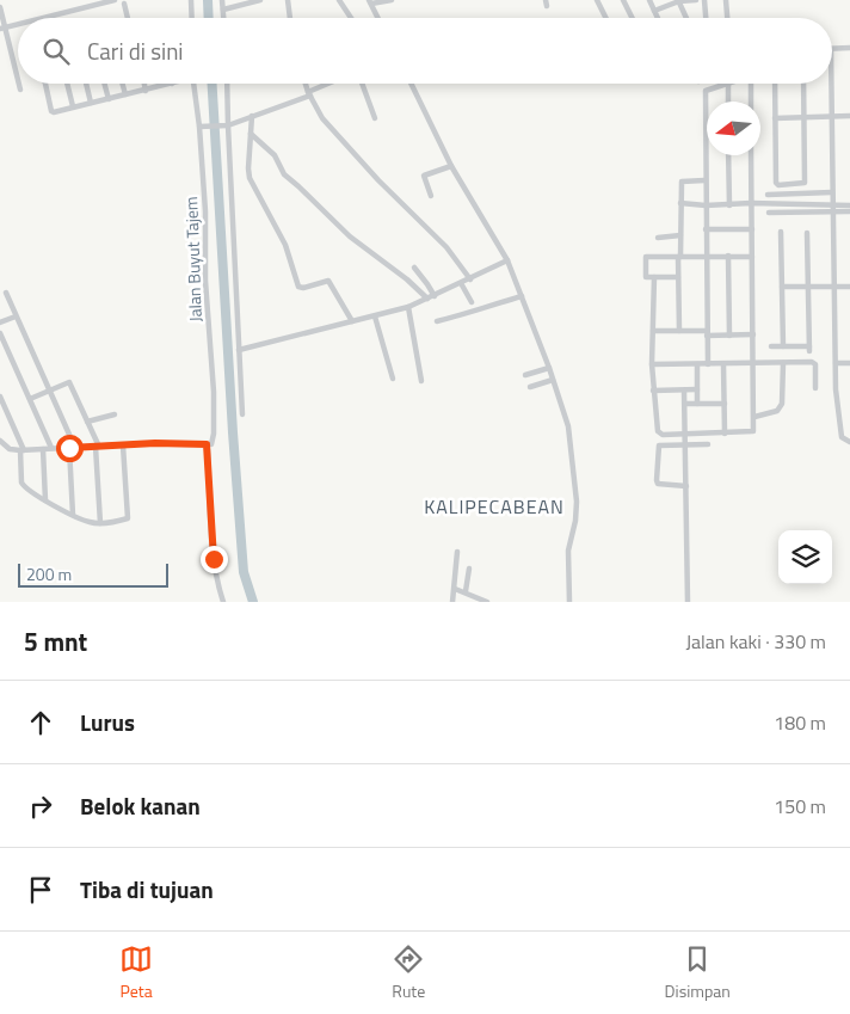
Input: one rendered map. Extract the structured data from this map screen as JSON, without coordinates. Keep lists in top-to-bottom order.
{
  "streets": {
    "street": ["Jalan Buyut Tajem"]
  },
  "districts": ["KALIPECABEAN"],
  "scale_bar": "200 m",
  "north": "left",
  "page": {
    "search": "Cari di sini",
    "scale": "200 m",
    "heading": ["5 mnt", "Jalan kaki · 330 m"],
    "list": [
      ["Lurus", "180 m"],
      ["Belok kanan", "150 m"],
      "Tiba di tujuan"
    ],
    "nav": ["Peta", "Rute", "Disimpan"]
  }
}
